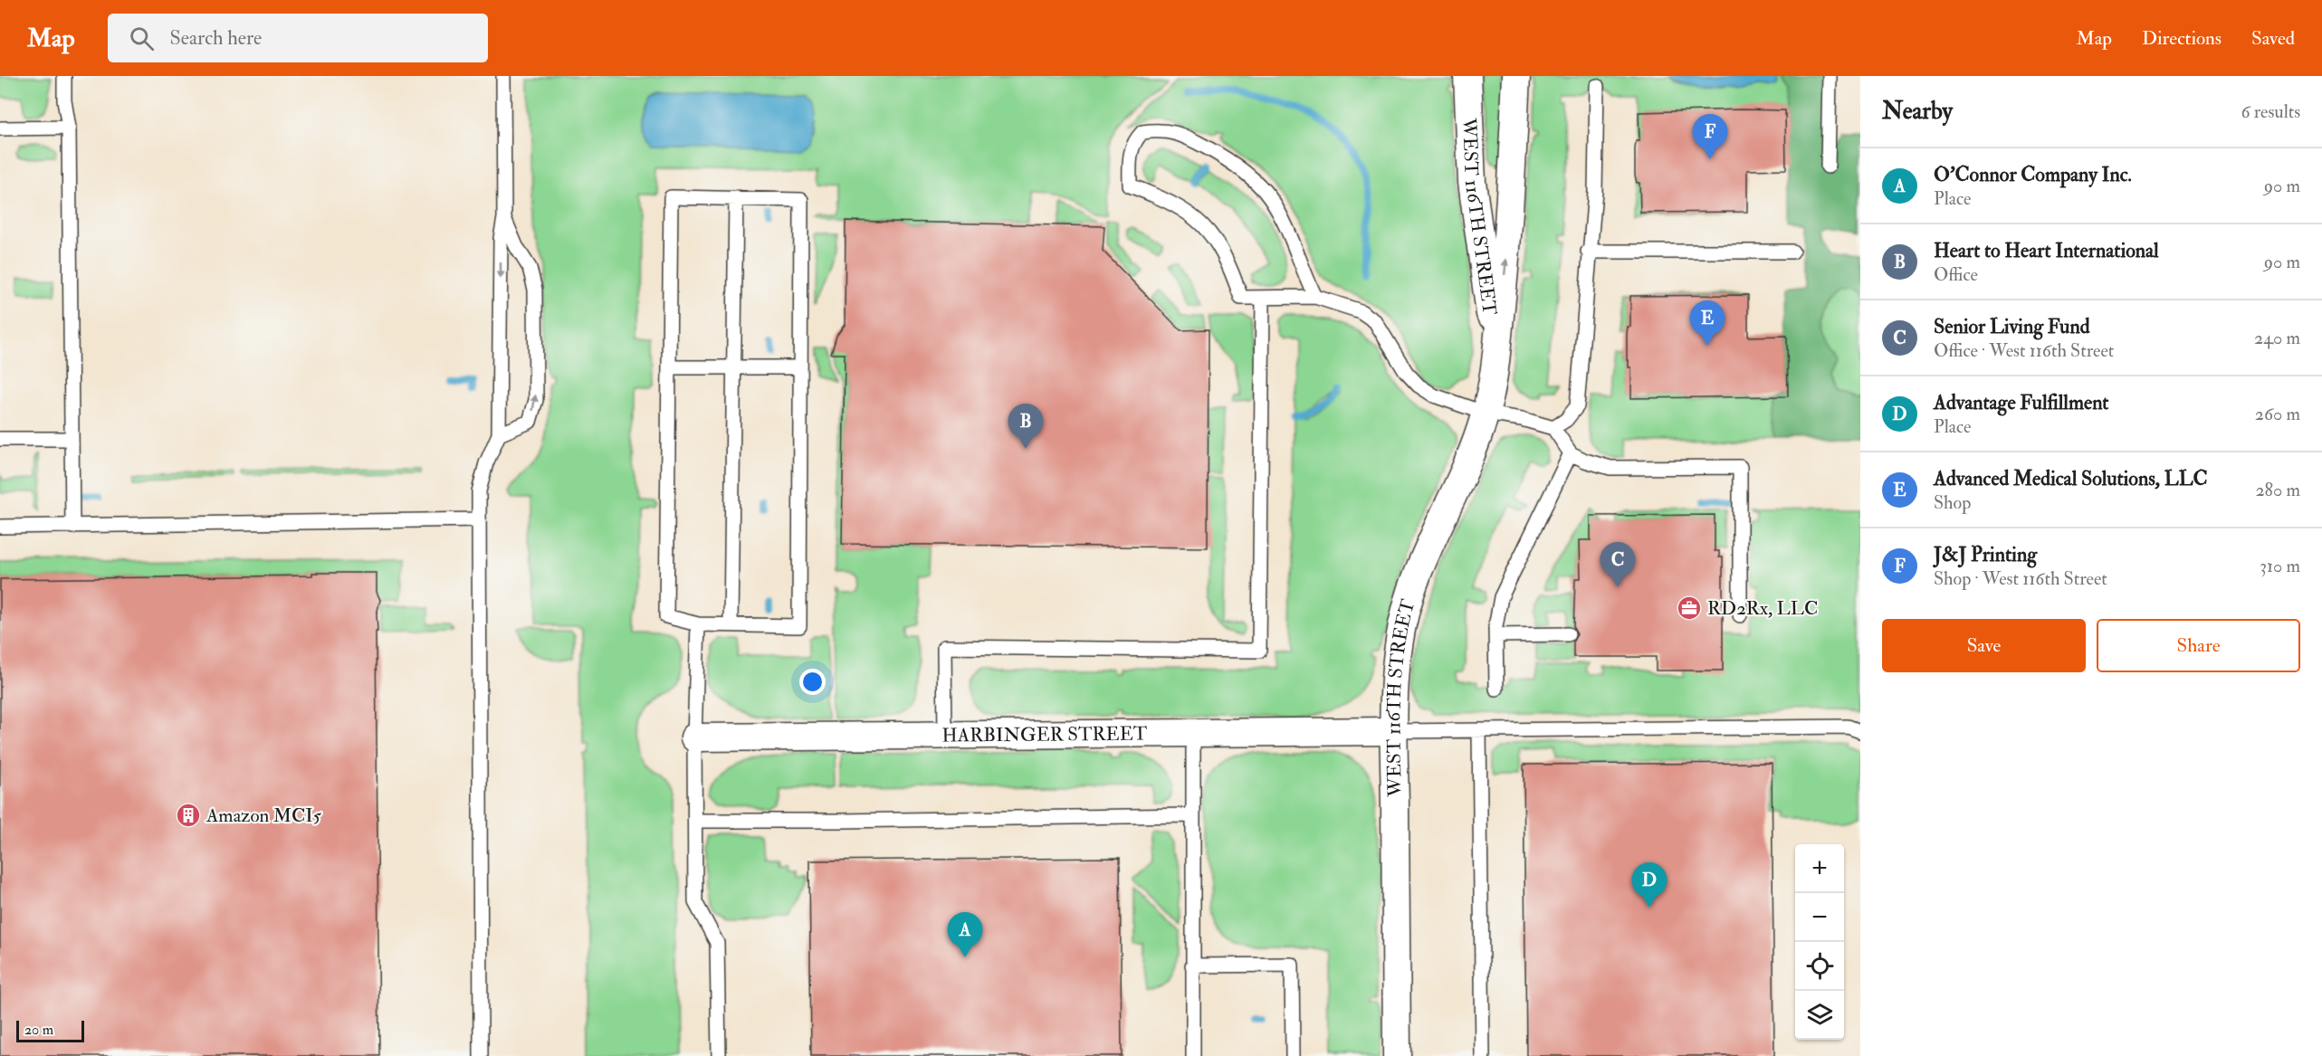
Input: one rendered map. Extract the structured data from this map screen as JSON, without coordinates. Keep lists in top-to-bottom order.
{
  "streets": {
    "street": ["WEST 116TH STREET", "HARBINGER STREET"]
  },
  "crossings": [
    ["WEST 116TH STREET", "HARBINGER STREET"]
  ],
  "places": {
    "office": ["RD2Rx, LLC"],
    "building": ["Amazon MCI5"]
  },
  "scale_bar": "20 m",
  "page": {
    "header": "Map",
    "search": "Search here",
    "nav": ["Map", "Directions", "Saved"],
    "heading": ["Nearby", "6 results"],
    "pins": [
      "F",
      "E",
      "B",
      "C",
      "D",
      "A"
    ],
    "list": [
      {
        "mark": "A",
        "name": "O'Connor Company Inc.",
        "note": "Place",
        "value": "90 m"
      },
      {
        "mark": "B",
        "name": "Heart to Heart International",
        "note": "Office",
        "value": "90 m"
      },
      {
        "mark": "C",
        "name": "Senior Living Fund",
        "note": "Office · West 116th Street",
        "value": "240 m"
      },
      {
        "mark": "D",
        "name": "Advantage Fulfillment",
        "note": "Place",
        "value": "260 m"
      },
      {
        "mark": "E",
        "name": "Advanced Medical Solutions, LLC",
        "note": "Shop",
        "value": "280 m"
      },
      {
        "mark": "F",
        "name": "J&J Printing",
        "note": "Shop · West 116th Street",
        "value": "310 m"
      }
    ],
    "buttons": ["Save", "Share"],
    "map_buttons": ["+", "−"],
    "scale": "20 m"
  }
}
